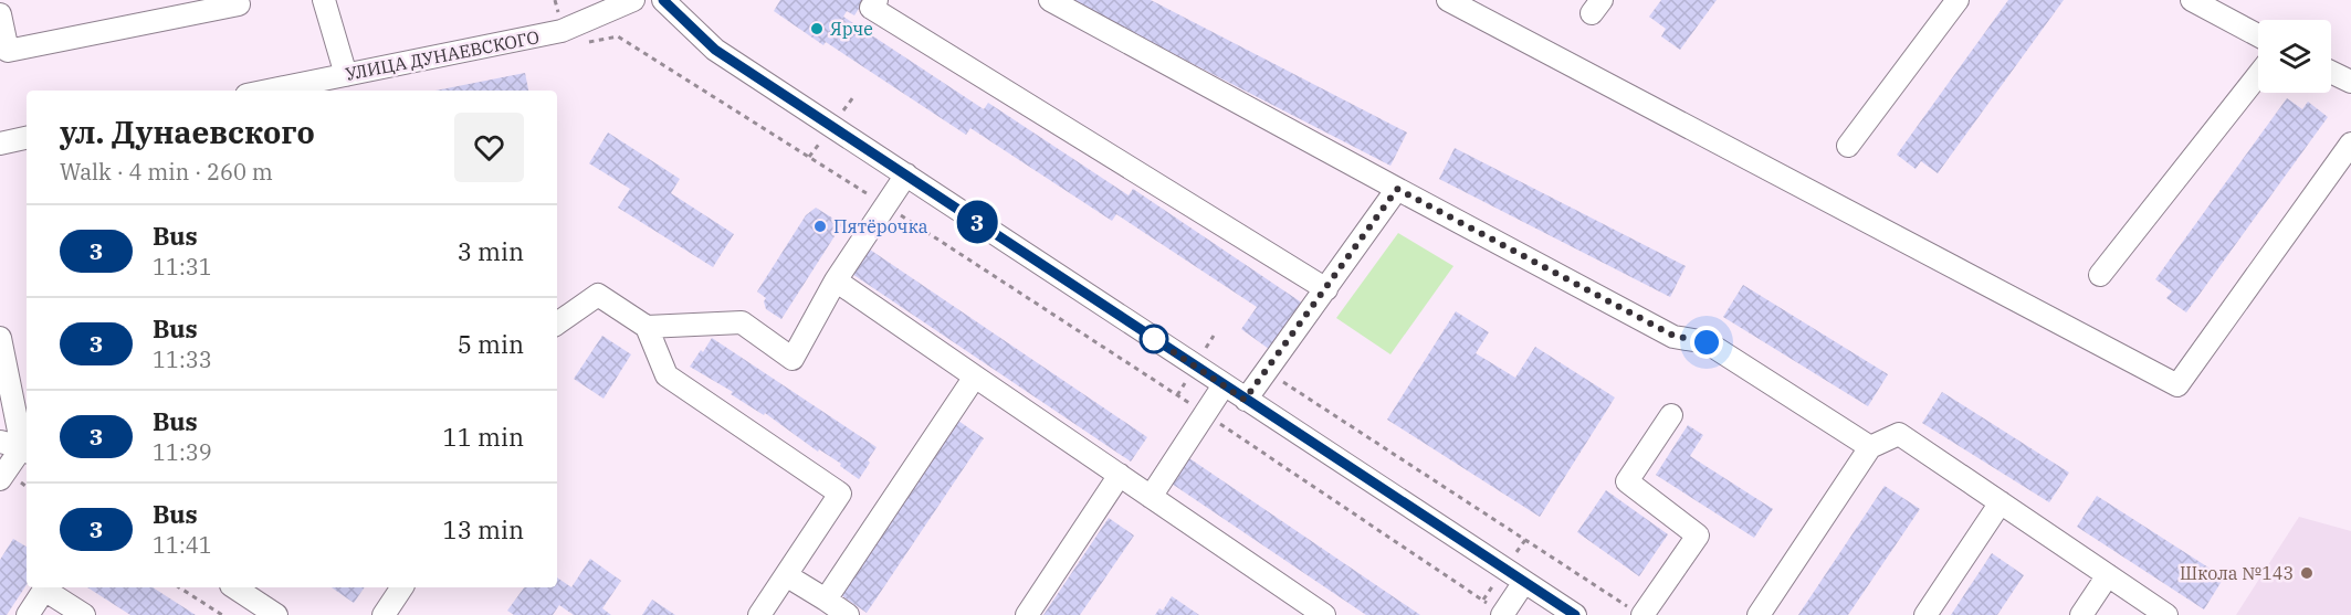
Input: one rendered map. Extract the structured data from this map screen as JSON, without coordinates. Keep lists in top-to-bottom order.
{
  "streets": {
    "street": ["УЛИЦА ДУНАЕВСКОГО"]
  },
  "places": ["Ярче", "Пятёрочка", "Школа №143"],
  "lines": ["bus line 3"],
  "page": {
    "on_map": "3",
    "heading": ["ул. Дунаевского", "Walk · 4 min · 260 m"],
    "list": [
      {
        "mark": "3",
        "name": "Bus",
        "note": "11:31",
        "value": "3 min"
      },
      {
        "mark": "3",
        "name": "Bus",
        "note": "11:33",
        "value": "5 min"
      },
      {
        "mark": "3",
        "name": "Bus",
        "note": "11:39",
        "value": "11 min"
      },
      {
        "mark": "3",
        "name": "Bus",
        "note": "11:41",
        "value": "13 min"
      }
    ]
  }
}
